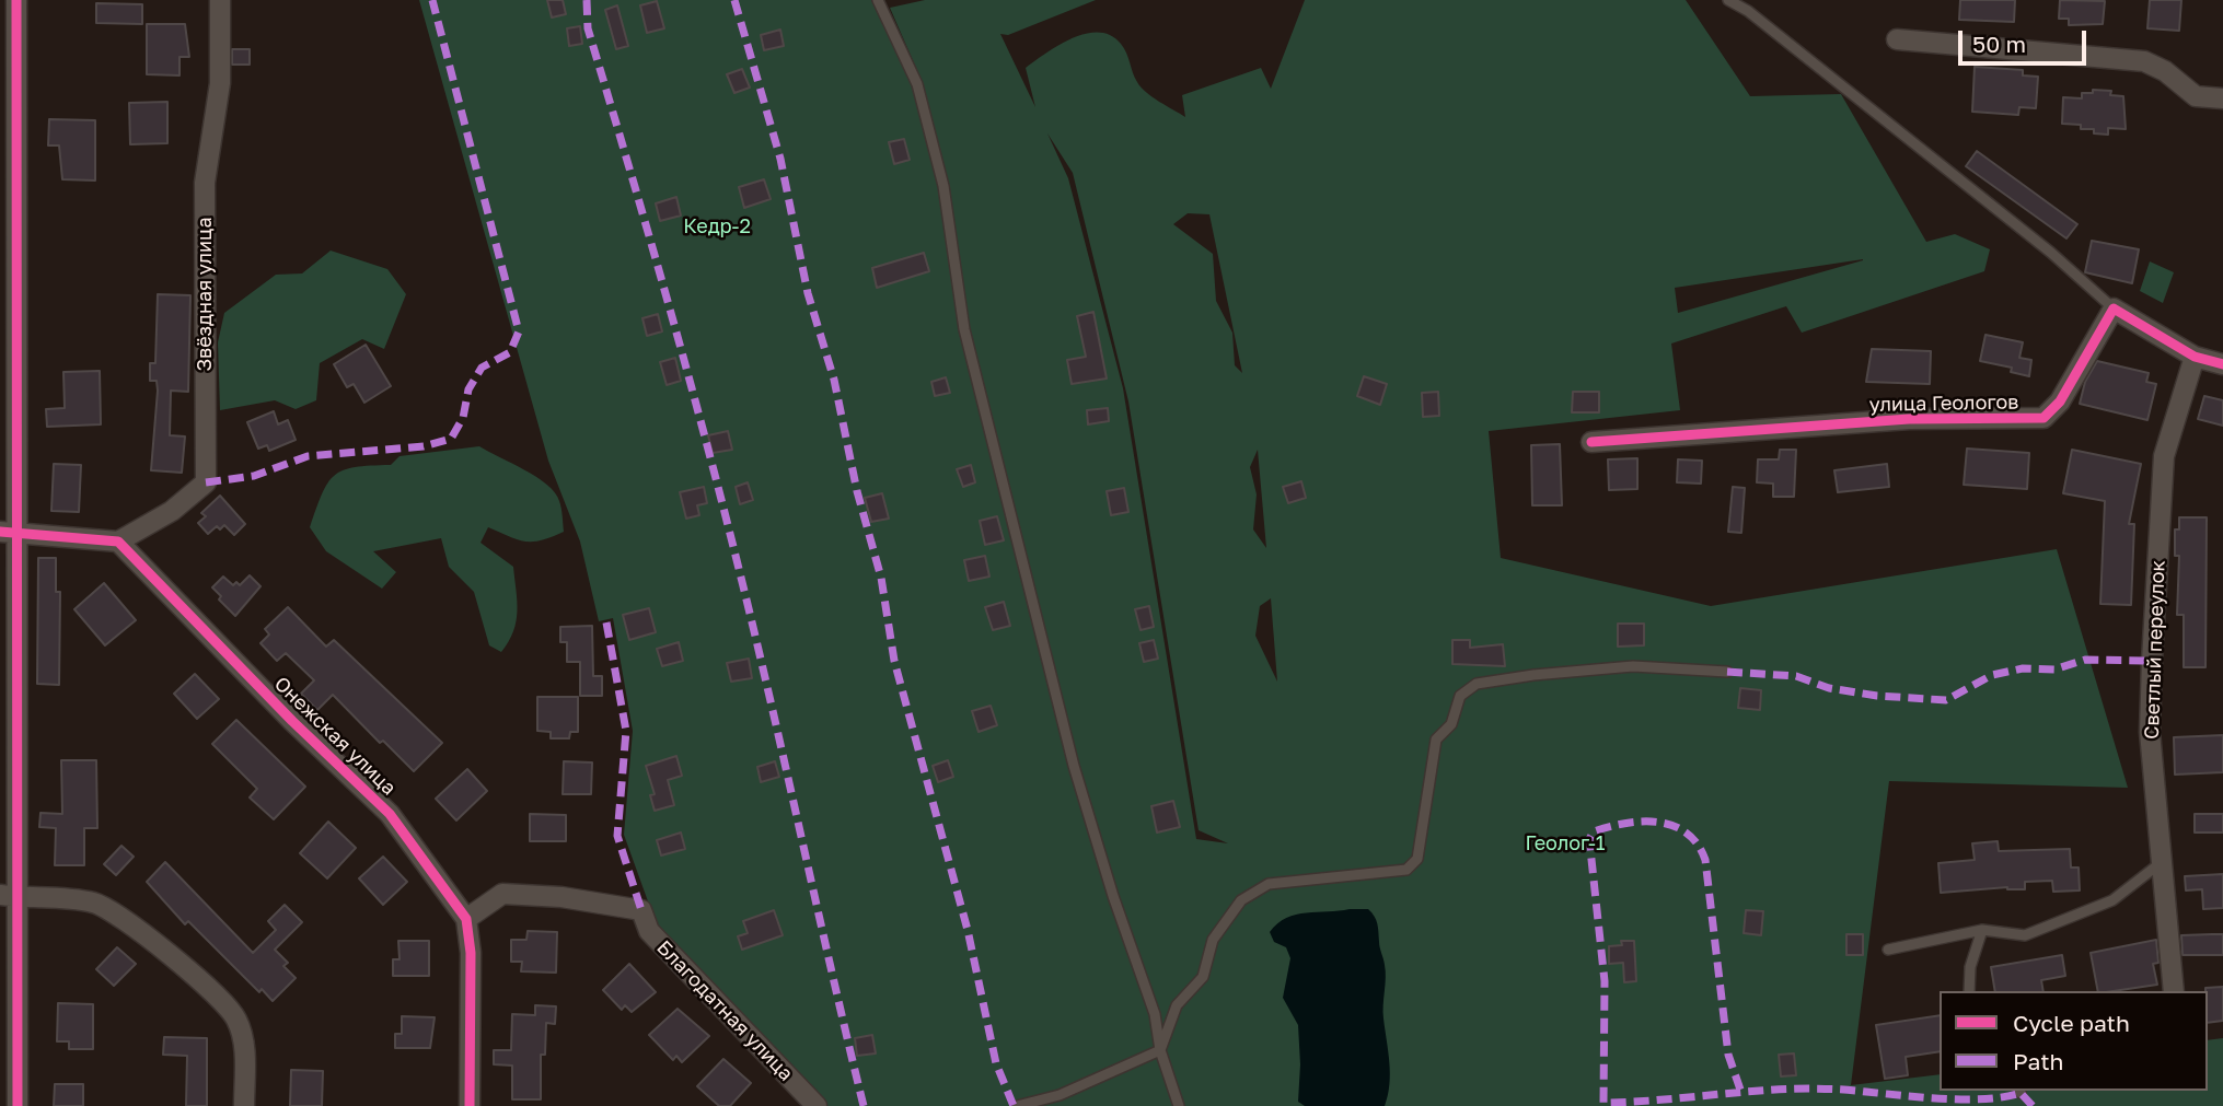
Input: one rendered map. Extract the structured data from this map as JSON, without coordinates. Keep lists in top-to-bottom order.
{
  "streets": {
    "street": [
      "Звёздная улица",
      "улица Геологов",
      "Светлый переулок",
      "Онежская улица",
      "Благодатная улица"
    ]
  },
  "crossings": [
    ["Звёздная улица", "Онежская улица"],
    ["Онежская улица", "Благодатная улица"]
  ],
  "parks": ["Кедр-2", "Геолог-1"],
  "legend": ["Cycle path", "Path"],
  "scale_bar": "50 m"
}
